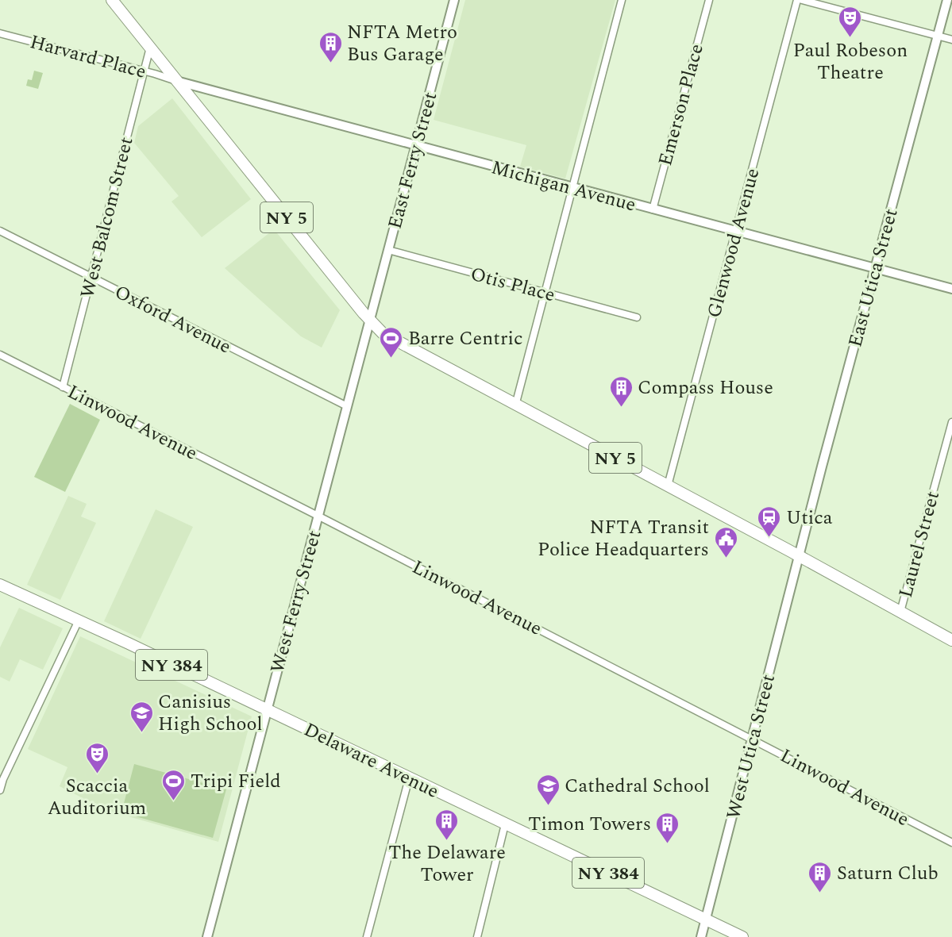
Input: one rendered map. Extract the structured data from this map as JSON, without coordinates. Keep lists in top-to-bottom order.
{
  "streets": {
    "main road": ["NY 5", "NY 384", "Delaware Avenue"],
    "street": [
      "Harvard Place",
      "Emerson Place",
      "East Ferry Street",
      "Michigan Avenue",
      "West Balcom Street",
      "Glenwood Avenue",
      "East Utica Street",
      "Otis Place",
      "Oxford Avenue",
      "Linwood Avenue",
      "Laurel Street",
      "West Ferry Street",
      "West Utica Street"
    ]
  },
  "crossings": [
    ["Harvard Place", "Michigan Avenue"],
    ["Harvard Place", "West Balcom Street"],
    ["Harvard Place", "NY 5"],
    ["Emerson Place", "Michigan Avenue"],
    ["East Ferry Street", "Michigan Avenue"],
    ["East Ferry Street", "NY 5"],
    ["East Ferry Street", "Otis Place"],
    ["East Ferry Street", "West Ferry Street"],
    ["Michigan Avenue", "NY 5"],
    ["Michigan Avenue", "Glenwood Avenue"],
    ["Michigan Avenue", "East Utica Street"],
    ["West Balcom Street", "NY 5"],
    ["West Balcom Street", "Oxford Avenue"],
    ["West Balcom Street", "Linwood Avenue"],
    ["NY 5", "Glenwood Avenue"],
    ["NY 5", "East Utica Street"],
    ["NY 5", "Laurel Street"],
    ["NY 5", "West Ferry Street"],
    ["NY 5", "West Utica Street"],
    ["East Utica Street", "West Utica Street"],
    ["Oxford Avenue", "West Ferry Street"],
    ["Linwood Avenue", "West Ferry Street"],
    ["Linwood Avenue", "West Utica Street"],
    ["West Ferry Street", "Delaware Avenue"],
    ["West Utica Street", "Delaware Avenue"]
  ],
  "places": {
    "theatre": ["Paul Robeson Theatre", "Scaccia Auditorium"],
    "building": [
      "NFTA Metro Bus Garage",
      "Compass House",
      "The Delaware Tower",
      "Timon Towers",
      "Saturn Club"
    ],
    "sports": ["Barre Centric", "Tripi Field"],
    "station": ["Utica"],
    "public building": ["NFTA Transit Police Headquarters"],
    "school or university": ["Canisius High School", "Cathedral School"]
  }
}
